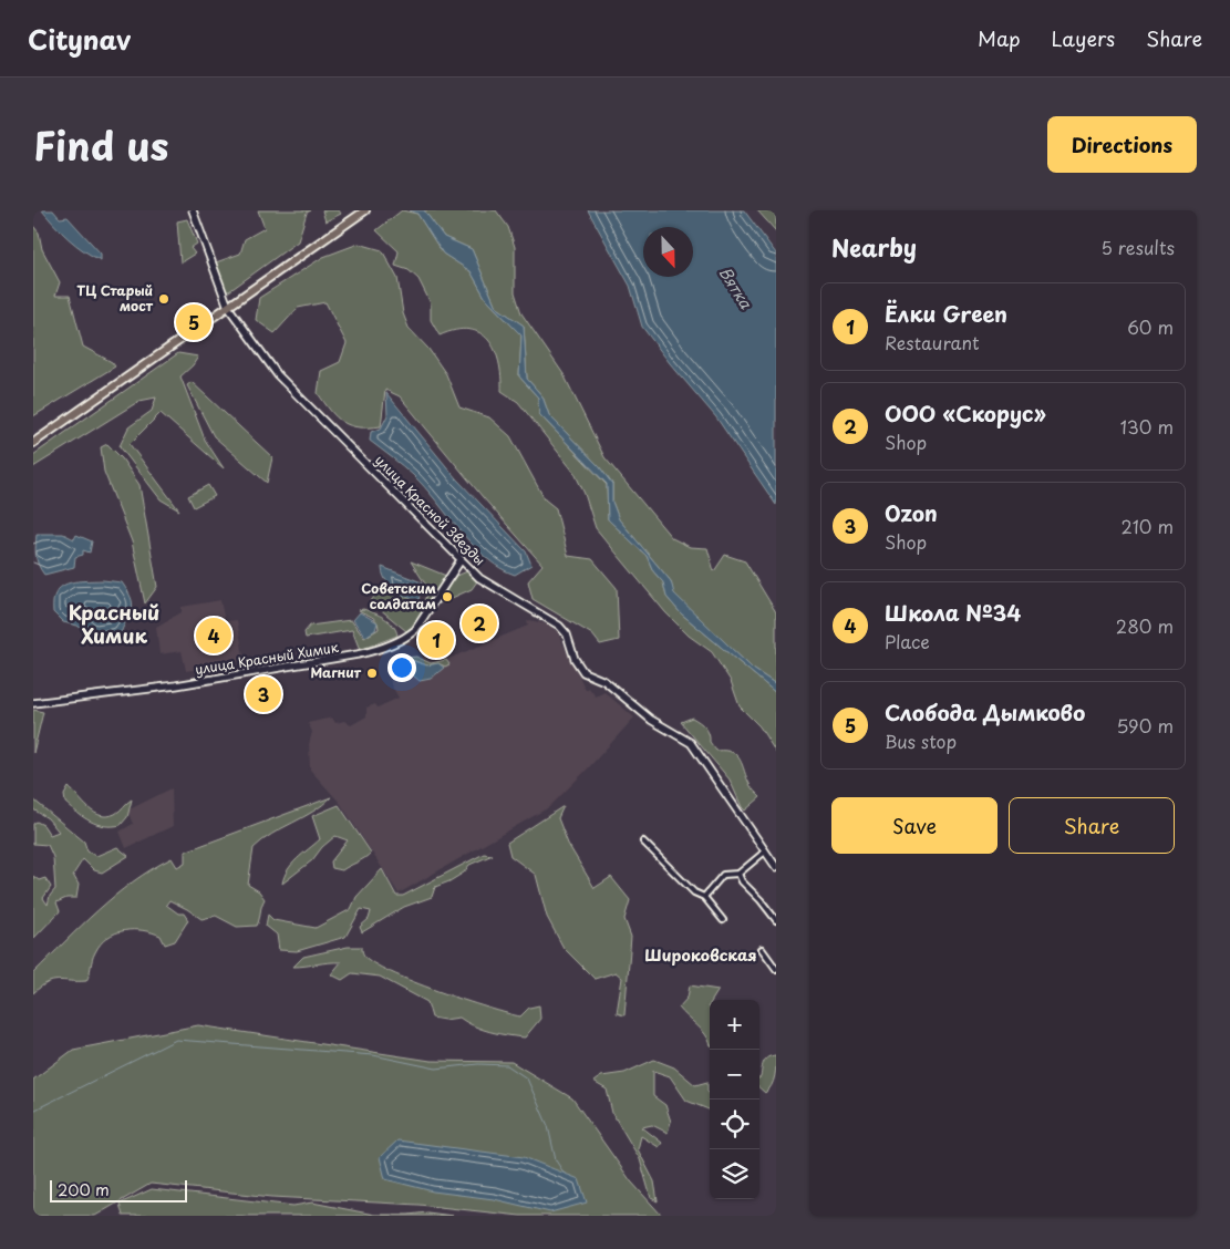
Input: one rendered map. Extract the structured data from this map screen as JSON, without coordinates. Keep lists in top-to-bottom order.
{
  "streets": {
    "street": ["улица Красной Звезды", "улица Красный Химик"]
  },
  "crossings": [
    ["улица Красной Звезды", "улица Красный Химик"]
  ],
  "districts": ["Красный Химик", "Широковская"],
  "water": ["Вятка"],
  "places": ["ТЦ Старый мост", "Советским солдатам", "Магнит"],
  "scale_bar": "200 m",
  "north": "bottom",
  "page": {
    "header": "Citynav",
    "nav": ["Map", "Layers", "Share"],
    "title": "Find us",
    "buttons": [
      "Directions",
      ["Save", "Share"]
    ],
    "heading": ["Nearby", "5 results"],
    "list": [
      {
        "mark": "1",
        "name": "Ёлки Green",
        "note": "Restaurant",
        "value": "60 m"
      },
      {
        "mark": "2",
        "name": "ООО «Скорус»",
        "note": "Shop",
        "value": "130 m"
      },
      {
        "mark": "3",
        "name": "Ozon",
        "note": "Shop",
        "value": "210 m"
      },
      {
        "mark": "4",
        "name": "Школа №34",
        "note": "Place",
        "value": "280 m"
      },
      {
        "mark": "5",
        "name": "Слобода Дымково",
        "note": "Bus stop",
        "value": "590 m"
      }
    ],
    "pins": [
      "5",
      "2",
      "4",
      "1",
      "3"
    ],
    "map_buttons": ["+", "−"],
    "scale": "200 m"
  }
}
